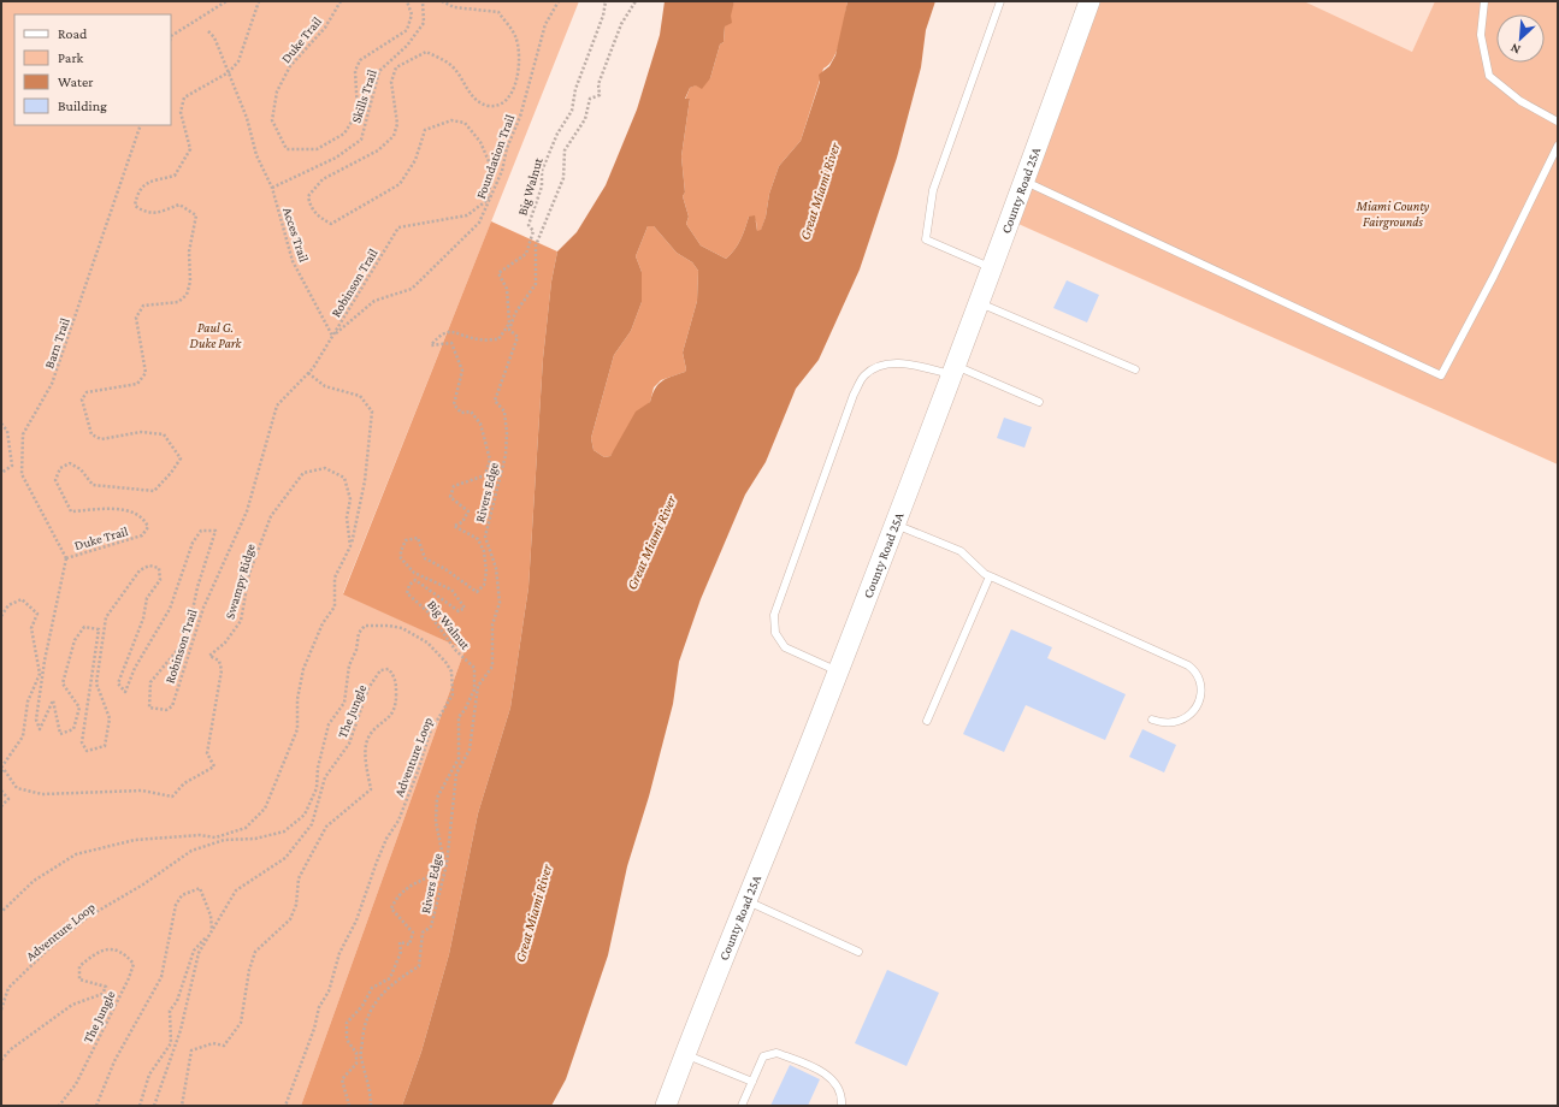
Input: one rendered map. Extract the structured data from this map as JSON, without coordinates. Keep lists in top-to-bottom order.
{
  "streets": {
    "main road": ["County Road 25A"],
    "path": [
      "Duke Trail",
      "Skills Trail",
      "Foundation Trail",
      "Big Walnut",
      "Acces Trail",
      "Robinson Trail",
      "Barn Trail",
      "Rivers Edge",
      "Swampy Ridge",
      "The Jungle",
      "Adventure Loop"
    ]
  },
  "crossings": [
    ["Duke Trail", "Acces Trail"],
    ["Duke Trail", "Robinson Trail"],
    ["Duke Trail", "Barn Trail"],
    ["Skills Trail", "Acces Trail"],
    ["Foundation Trail", "Acces Trail"],
    ["Foundation Trail", "Robinson Trail"],
    ["Acces Trail", "Robinson Trail"],
    ["Robinson Trail", "Barn Trail"]
  ],
  "water": ["Great Miami River"],
  "parks": ["Miami County Fairgrounds", "Paul G. Duke Park"],
  "legend": [
    "Road",
    "Park",
    "Water",
    "Building"
  ],
  "north": "bottom left"
}
